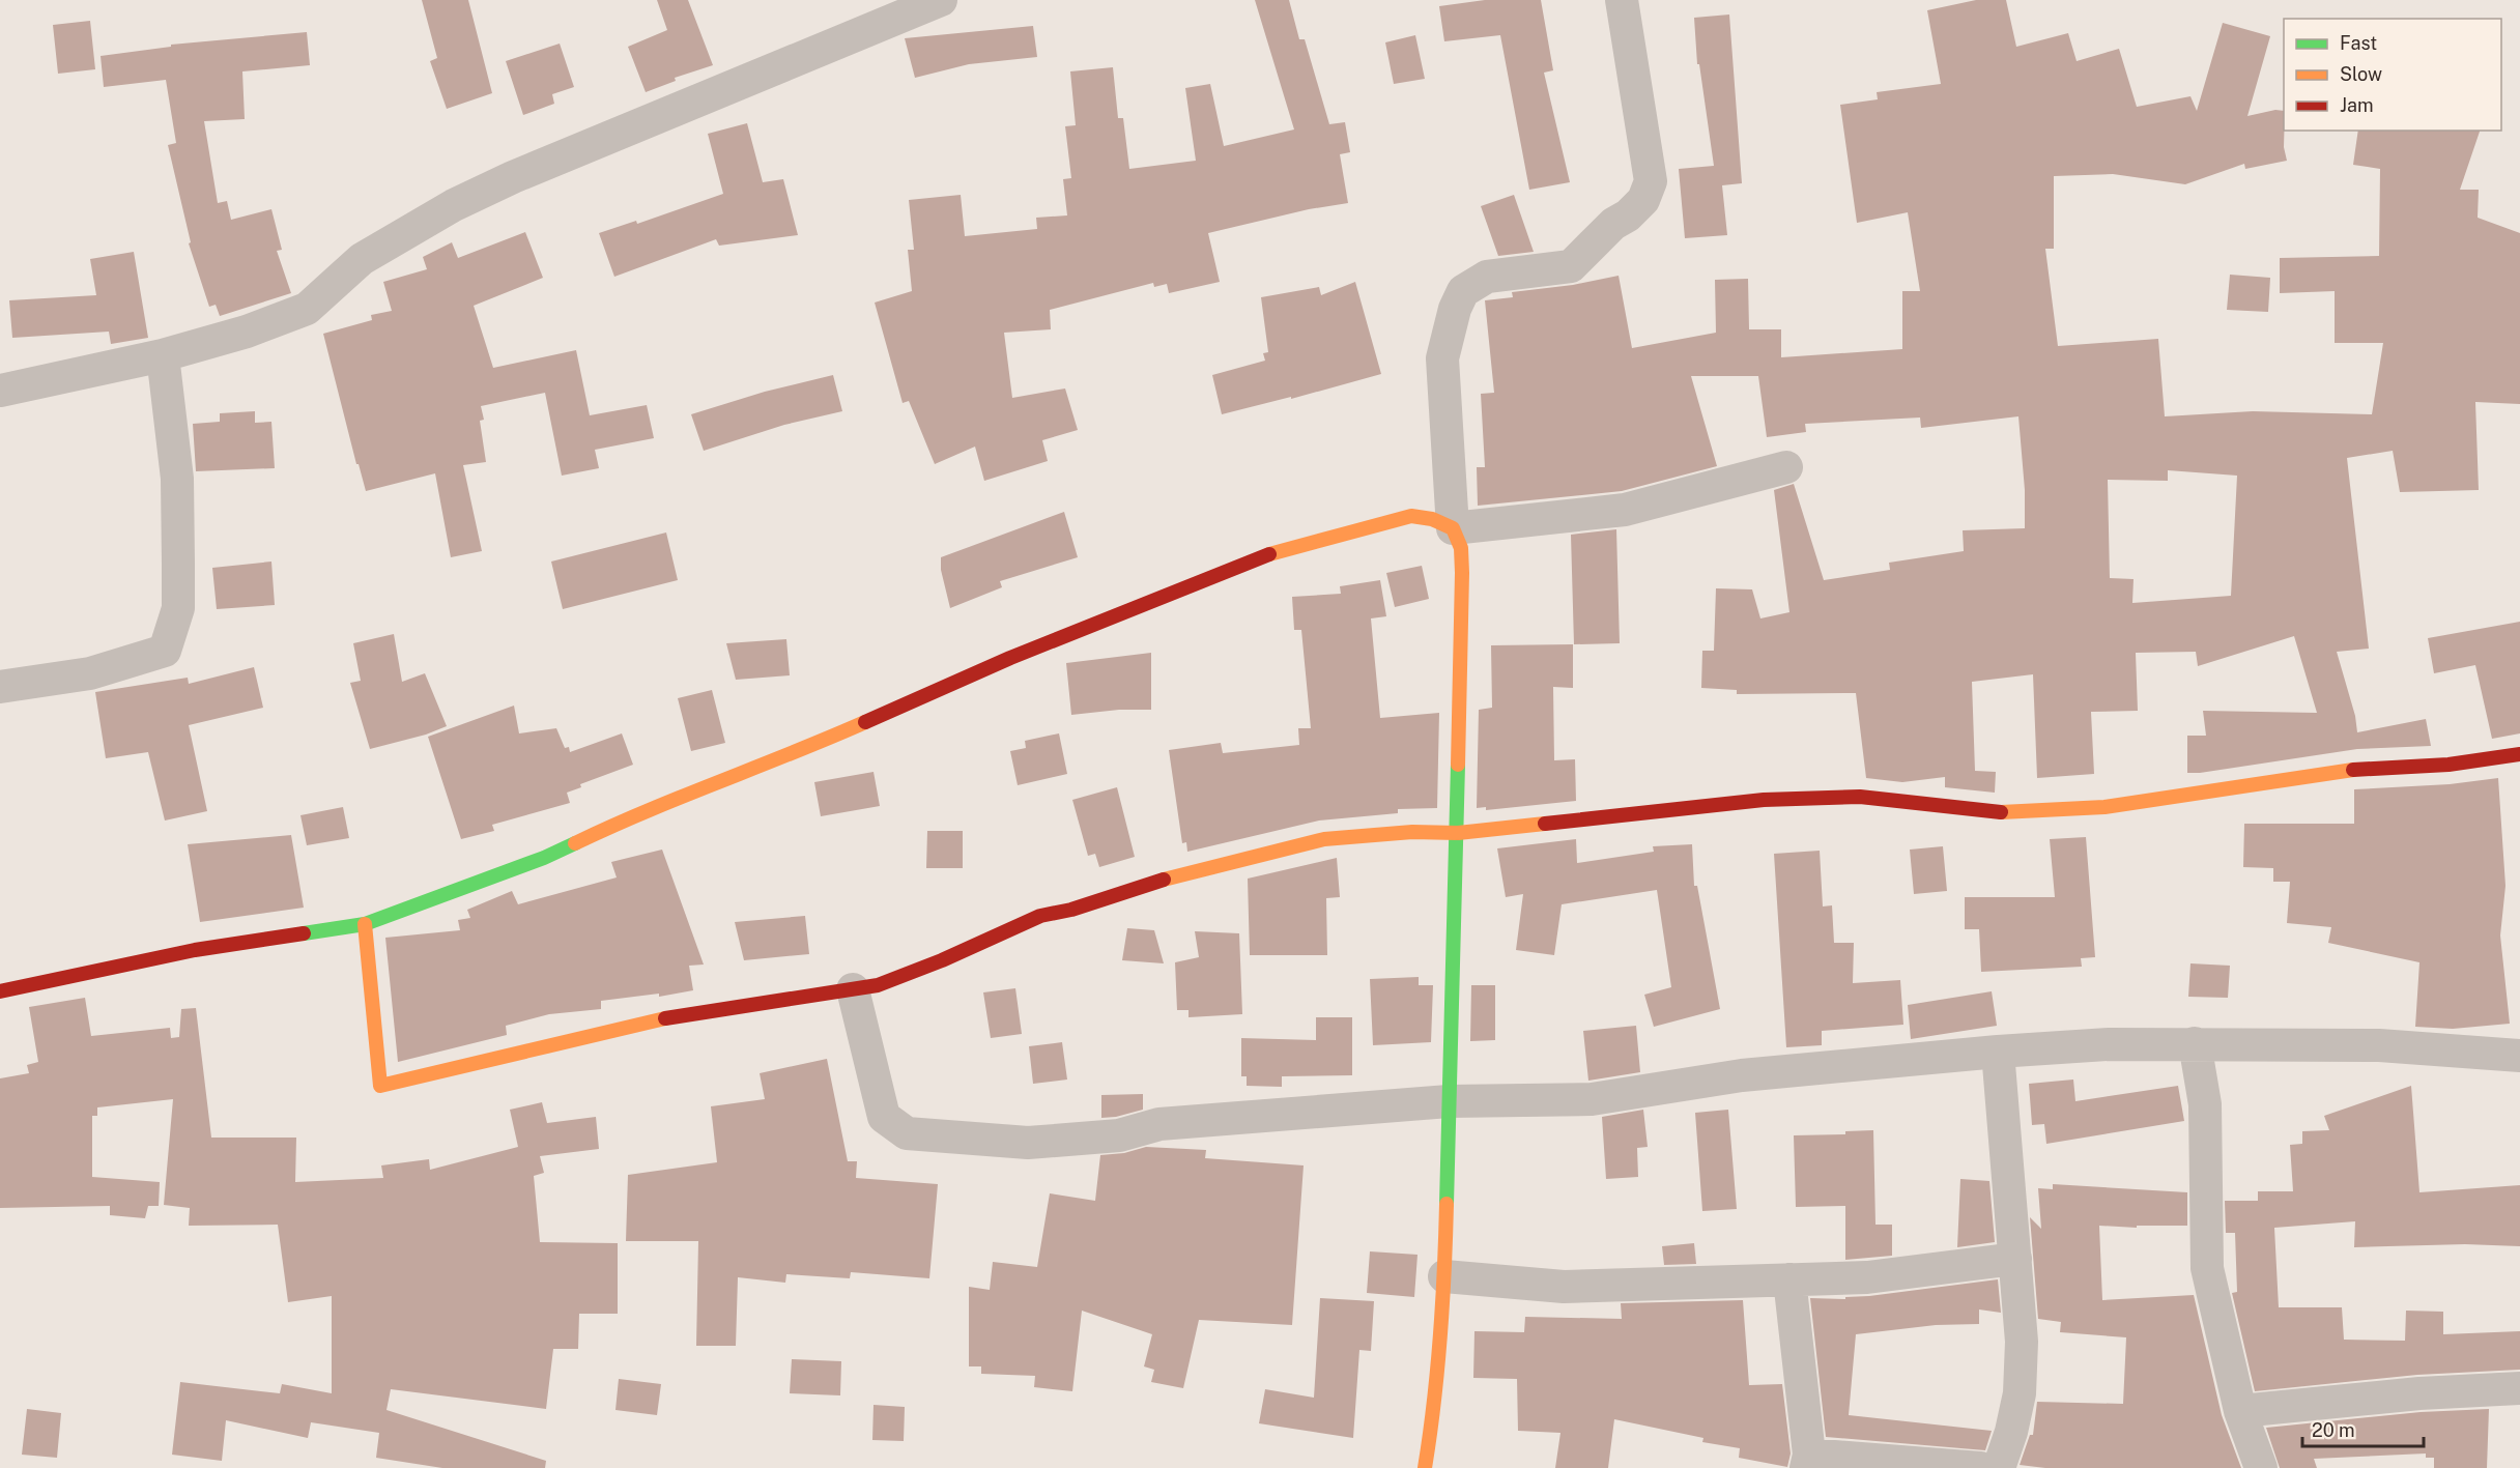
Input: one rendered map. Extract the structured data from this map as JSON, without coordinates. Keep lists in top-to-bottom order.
{
  "legend": ["Fast", "Slow", "Jam"],
  "scale_bar": "20 m"
}
